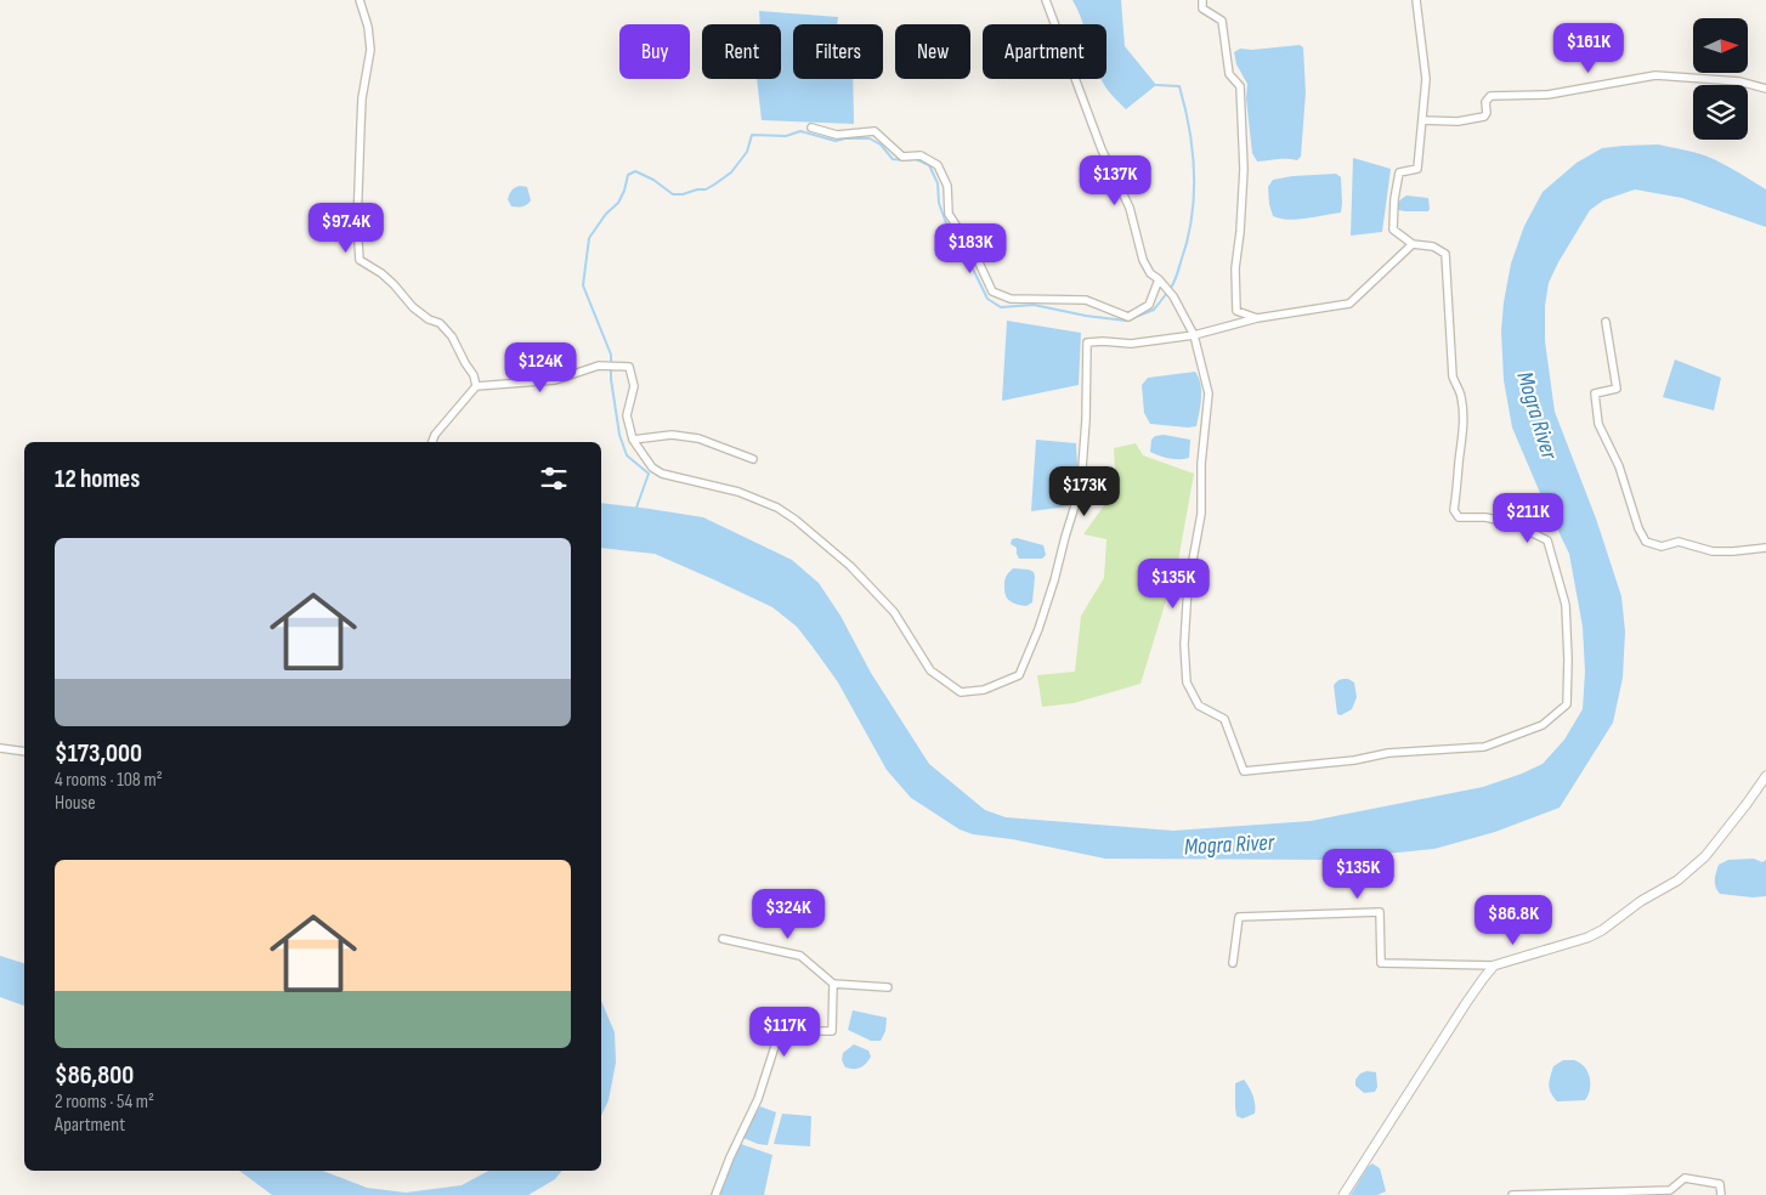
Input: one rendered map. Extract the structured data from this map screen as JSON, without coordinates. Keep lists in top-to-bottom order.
{
  "water": ["Mogra River"],
  "north": "right",
  "page": {
    "price": [
      "$161K",
      "$137K",
      "$97.4K",
      "$183K",
      "$124K",
      "$173K",
      "$211K",
      "$135K",
      "$135K",
      "$324K",
      "$86.8K",
      "$117K"
    ],
    "chip": [
      "Buy",
      "Rent",
      "Filters",
      "New",
      "Apartment"
    ],
    "heading": "12 homes",
    "list": [
      {
        "name": "$173,000",
        "note": "4 rooms · 108 m² · House"
      },
      {
        "name": "$86,800",
        "note": "2 rooms · 54 m² · Apartment"
      }
    ]
  }
}
